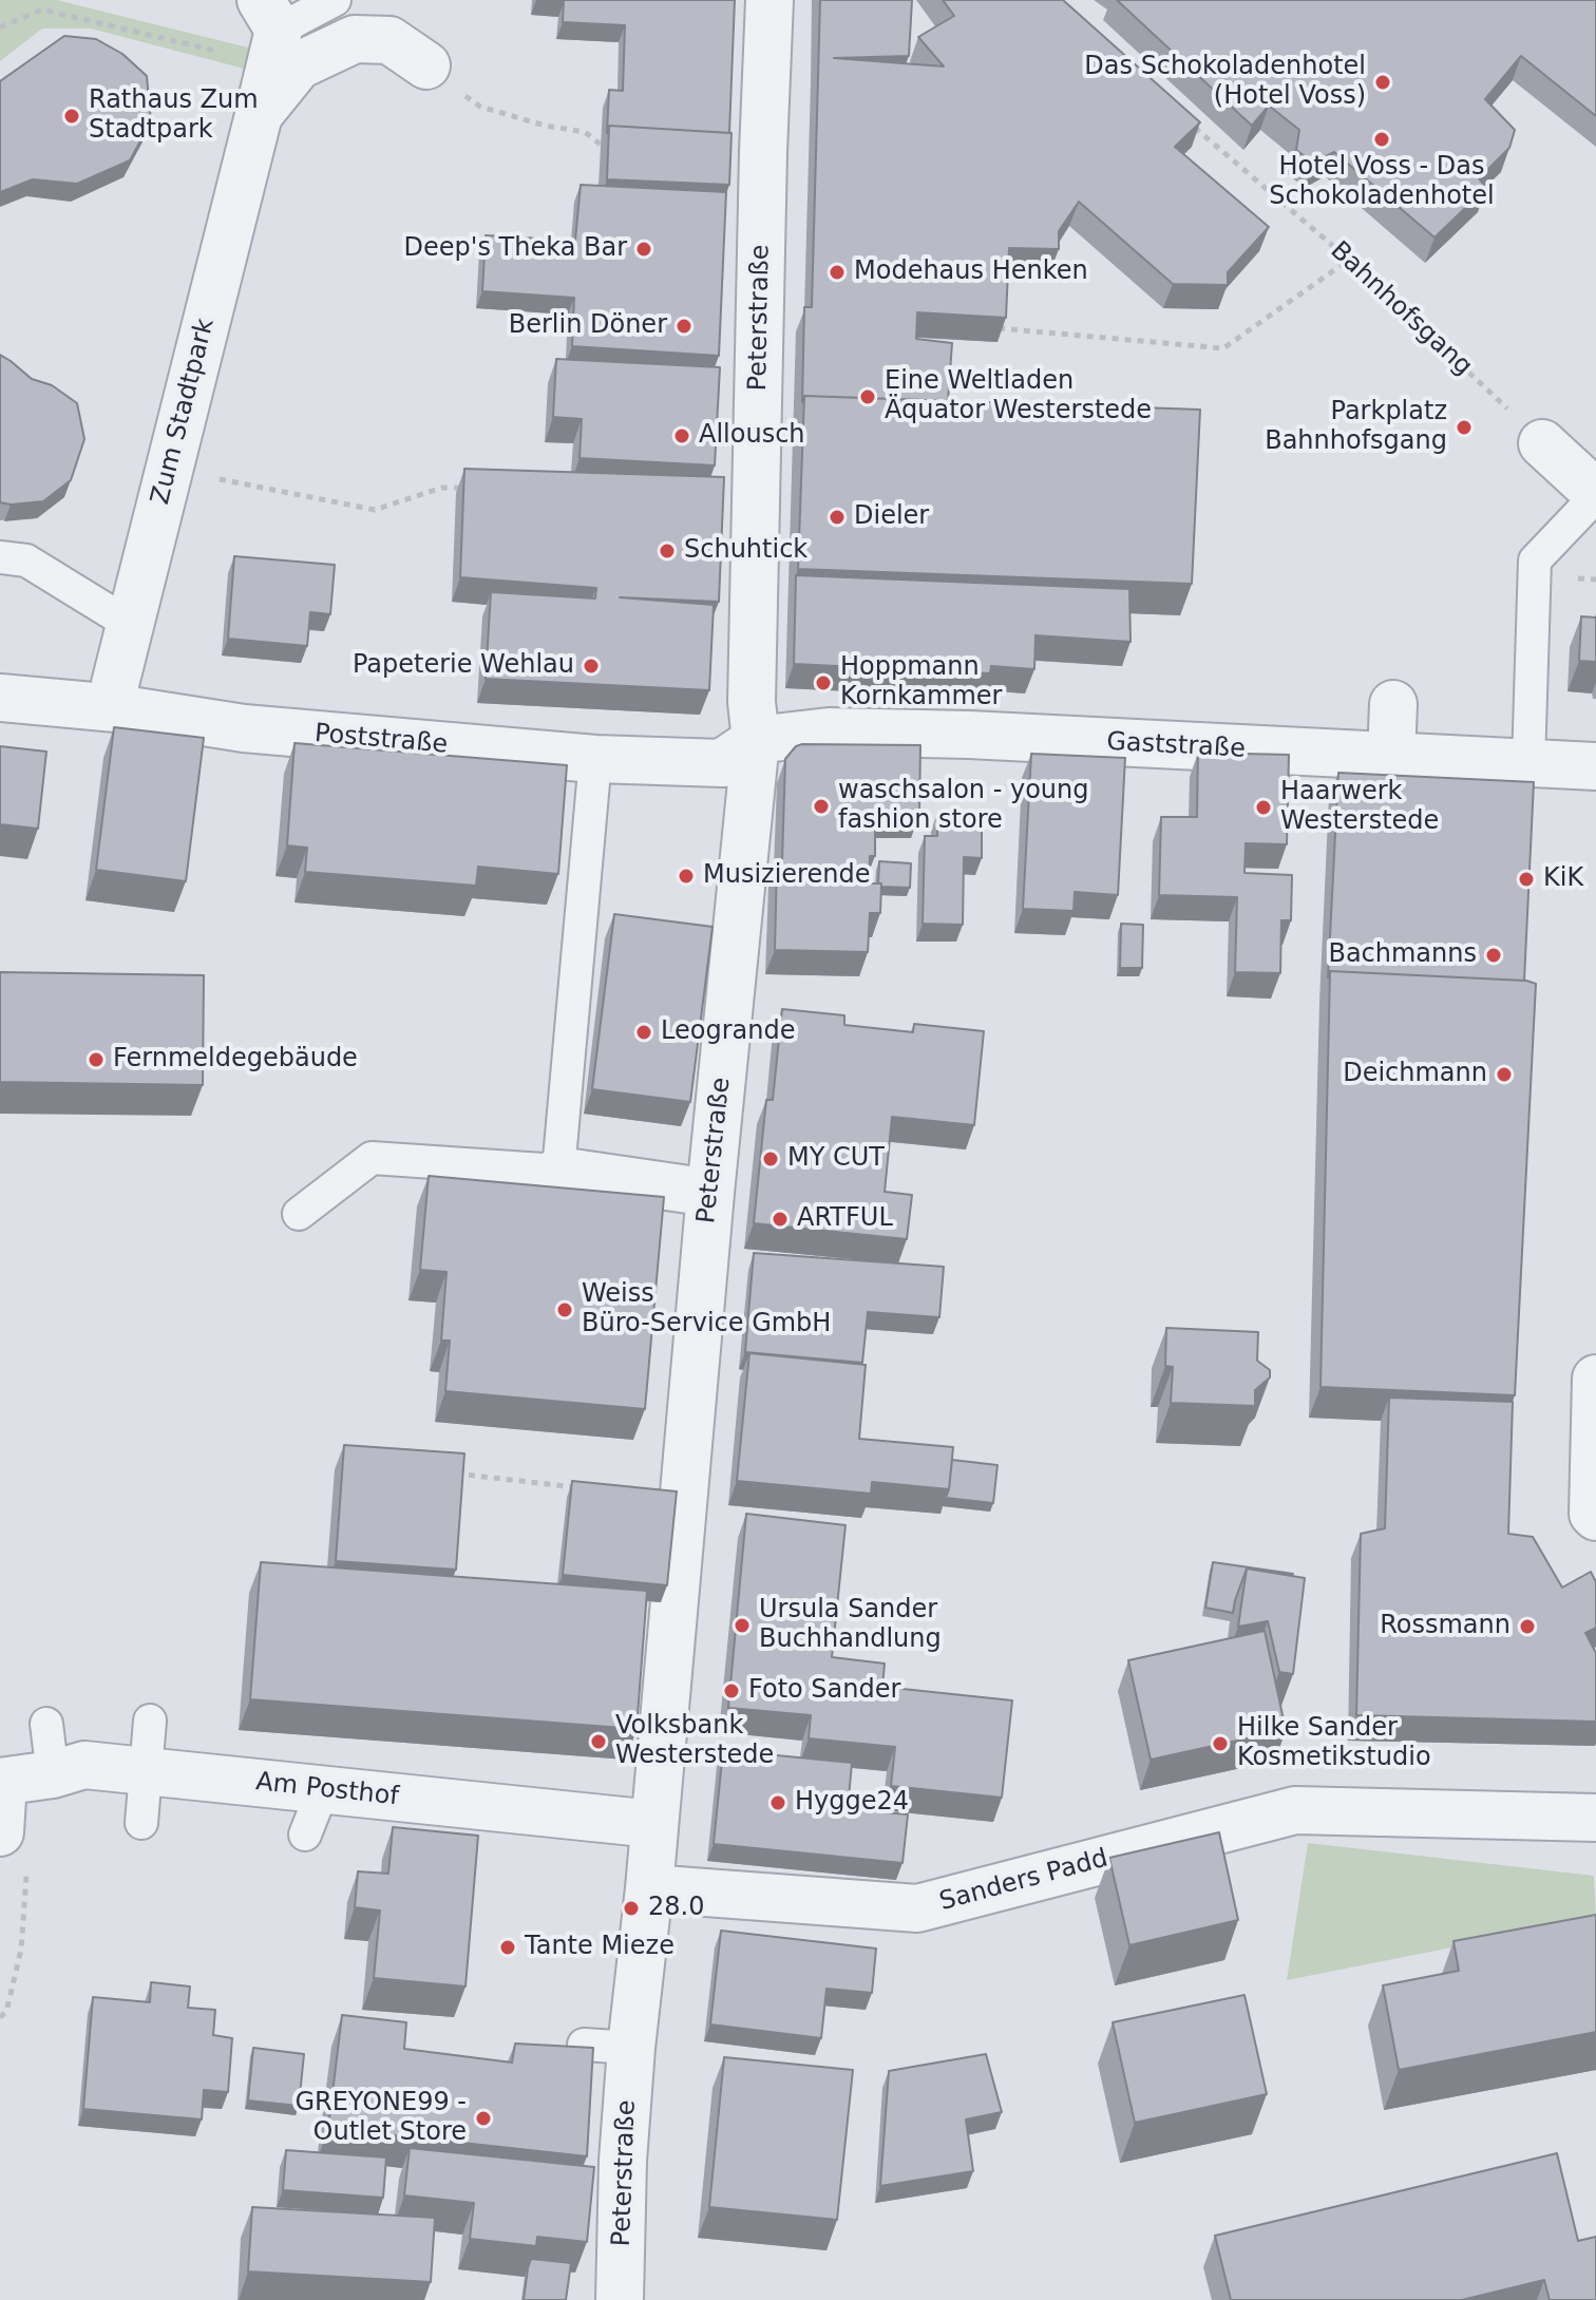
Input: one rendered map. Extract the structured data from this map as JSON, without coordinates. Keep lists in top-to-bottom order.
{
  "streets": {
    "street": [
      "Peterstraße",
      "Zum Stadtpark",
      "Poststraße",
      "Gaststraße",
      "Am Posthof",
      "Sanders Padd"
    ],
    "path": ["Bahnhofsgang"]
  },
  "crossings": [
    ["Peterstraße", "Poststraße"],
    ["Peterstraße", "Gaststraße"],
    ["Peterstraße", "Am Posthof"],
    ["Peterstraße", "Sanders Padd"],
    ["Zum Stadtpark", "Poststraße"],
    ["Poststraße", "Gaststraße"]
  ],
  "places": [
    "Das Schokoladenhotel (Hotel Voss)",
    "Rathaus Zum Stadtpark",
    "Hotel Voss - Das Schokoladenhotel",
    "Deep's Theka Bar",
    "Modehaus Henken",
    "Berlin Döner",
    "Eine Weltladen Äquator Westerstede",
    "Parkplatz Bahnhofsgang",
    "Allousch",
    "Dieler",
    "Schuhtick",
    "Papeterie Wehlau",
    "Hoppmann Kornkammer",
    "waschsalon - young fashion store",
    "Haarwerk Westerstede",
    "Musizierende",
    "KiK",
    "Bachmanns",
    "Leogrande",
    "Fernmeldegebäude",
    "Deichmann",
    "MY CUT",
    "ARTFUL",
    "Weiss Büro-Service GmbH",
    "Ursula Sander Buchhandlung",
    "Rossmann",
    "Foto Sander",
    "Volksbank Westerstede",
    "Hilke Sander Kosmetikstudio",
    "Hygge24",
    "28.0",
    "Tante Mieze",
    "GREYONE99 - Outlet Store"
  ]
}
